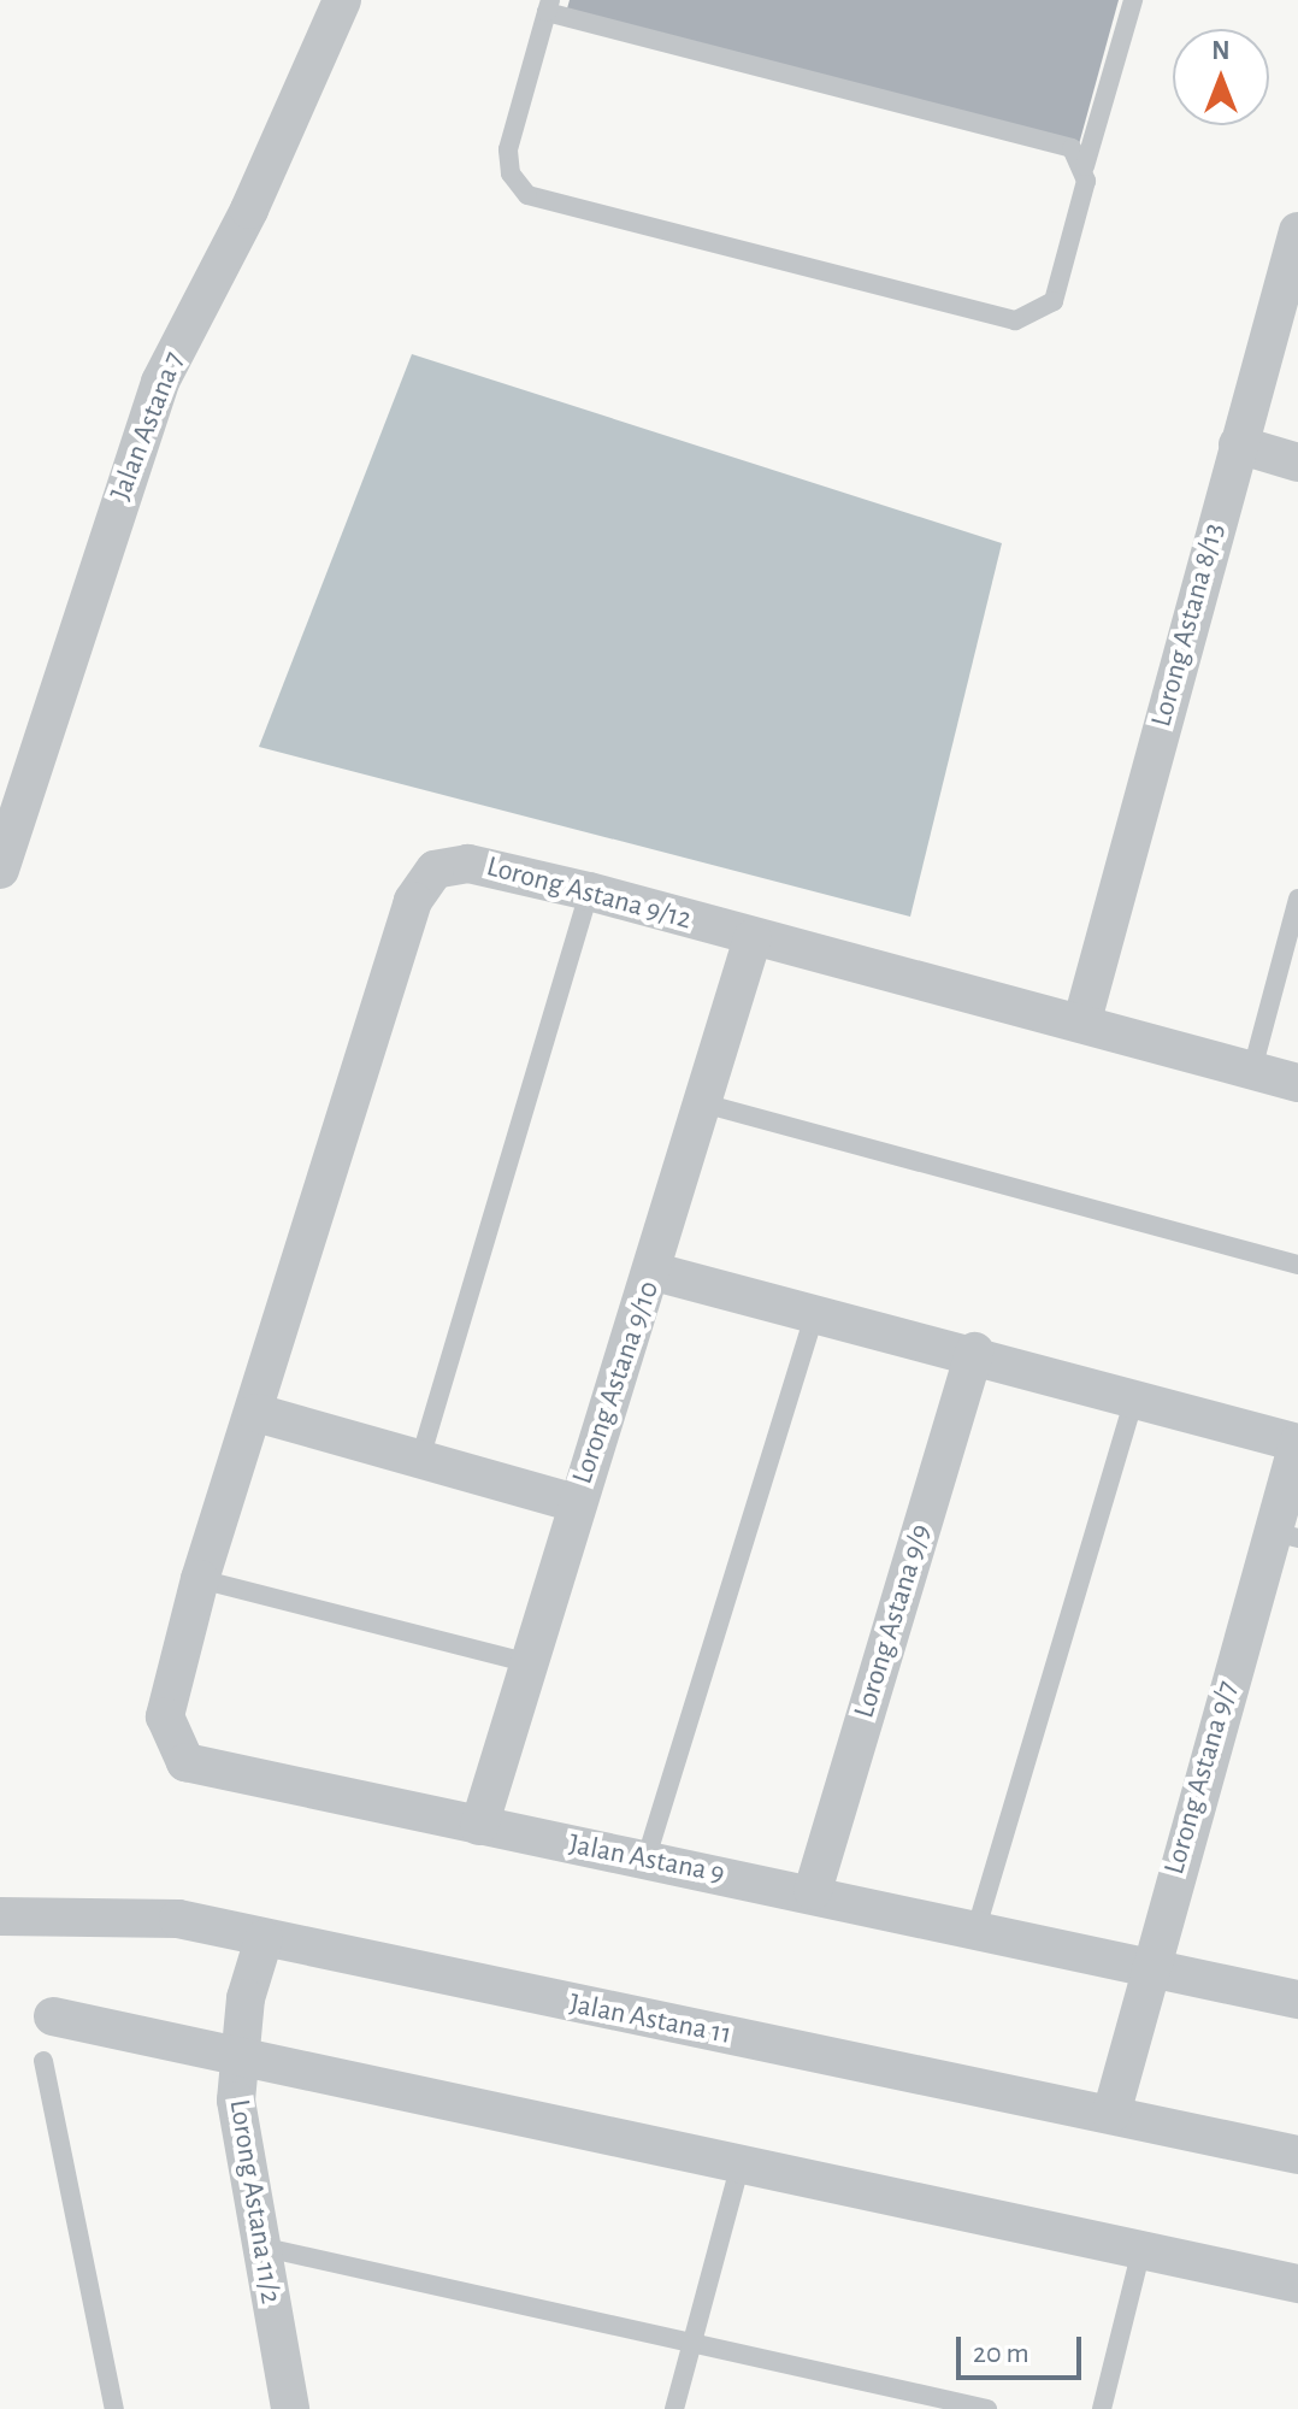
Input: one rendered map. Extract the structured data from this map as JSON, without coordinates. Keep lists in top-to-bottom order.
{
  "streets": {
    "street": [
      "Jalan Astana 7",
      "Lorong Astana 8/13",
      "Lorong Astana 9/12",
      "Lorong Astana 9/10",
      "Lorong Astana 9/9",
      "Lorong Astana 9/7",
      "Jalan Astana 9",
      "Jalan Astana 11",
      "Lorong Astana 11/2"
    ]
  },
  "crossings": [
    ["Lorong Astana 8/13", "Lorong Astana 9/12"],
    ["Lorong Astana 9/12", "Lorong Astana 9/10"],
    ["Lorong Astana 9/12", "Jalan Astana 9"],
    ["Lorong Astana 9/10", "Jalan Astana 9"],
    ["Lorong Astana 9/9", "Jalan Astana 9"],
    ["Lorong Astana 9/7", "Jalan Astana 9"],
    ["Lorong Astana 9/7", "Jalan Astana 11"],
    ["Jalan Astana 11", "Lorong Astana 11/2"]
  ],
  "scale_bar": "20 m",
  "north": "top"
}
